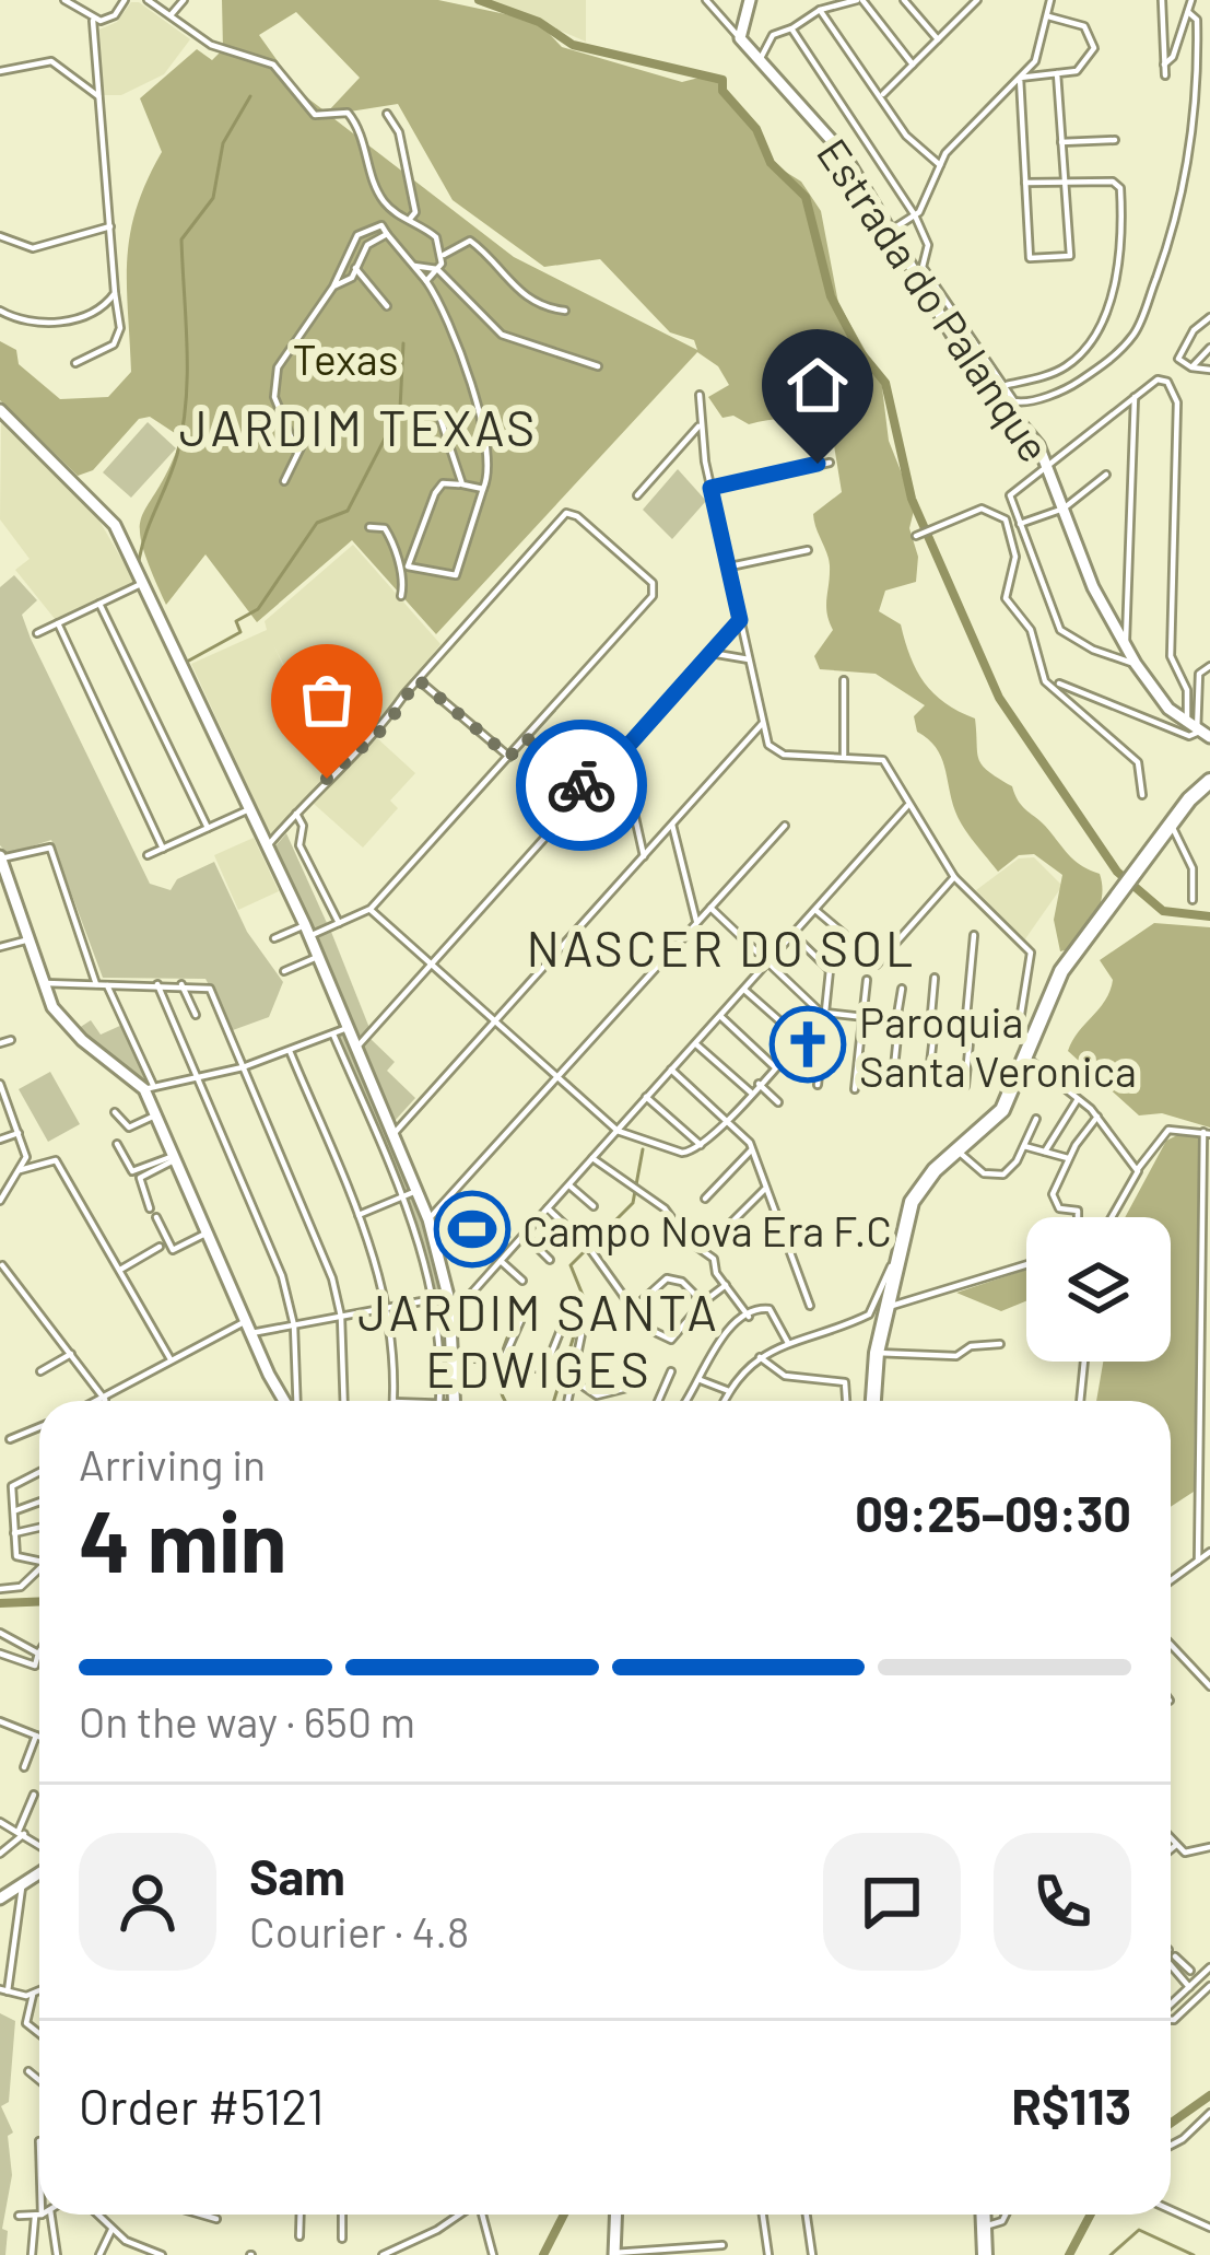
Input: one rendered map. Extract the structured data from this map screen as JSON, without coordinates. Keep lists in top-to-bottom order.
{
  "streets": {
    "main road": ["Estrada do Palanque"]
  },
  "districts": ["JARDIM TEXAS", "NASCER DO SOL", "JARDIM SANTA EDWIGES"],
  "parks": ["Texas"],
  "places": {
    "church": ["Paroquia Santa Veronica"],
    "sports": ["Campo Nova Era F.C"]
  },
  "page": {
    "heading": ["4 min", "Arriving in", "09:25–09:30"],
    "panel": [
      "Sam",
      "Courier · 4.8",
      "Order #5121",
      "R$113"
    ],
    "bar": "On the way · 650 m"
  }
}
